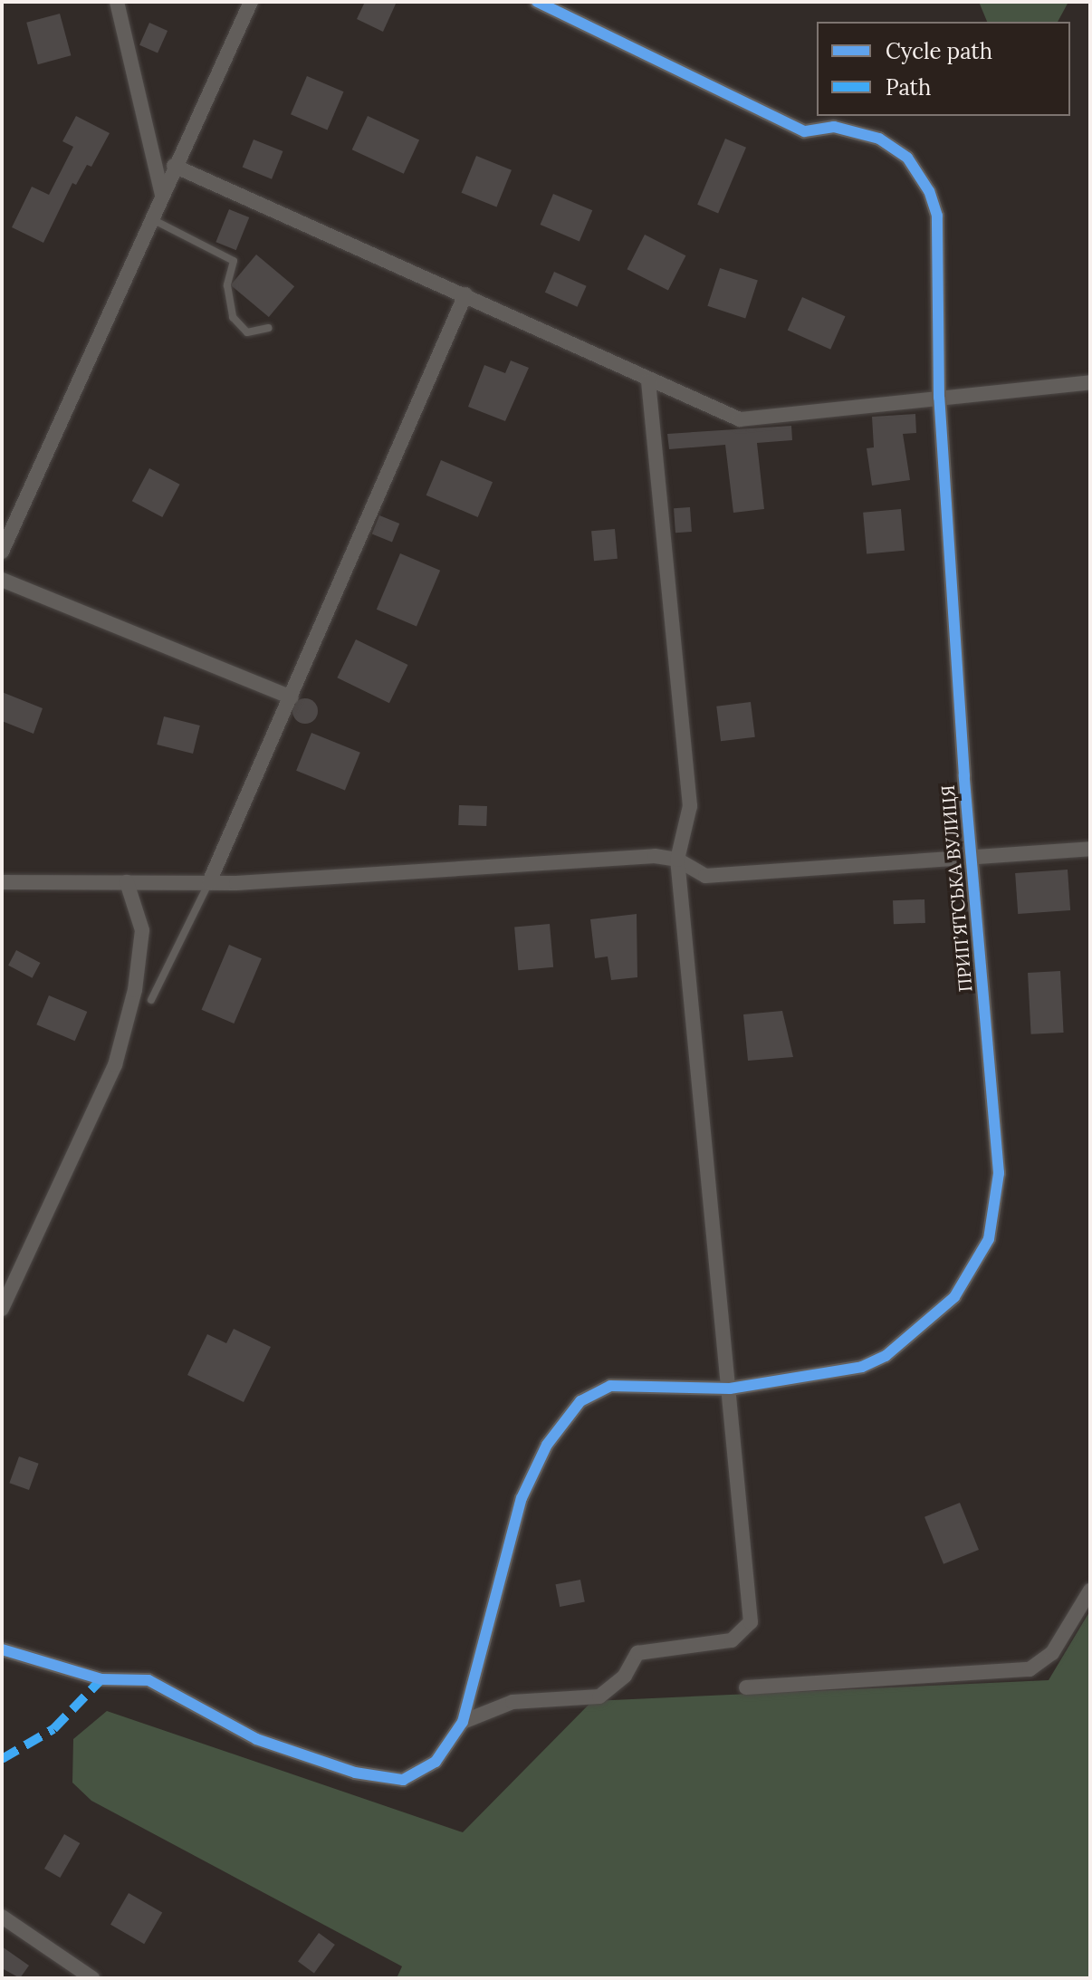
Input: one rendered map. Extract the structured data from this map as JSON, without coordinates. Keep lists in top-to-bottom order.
{
  "streets": {
    "street": ["ПРИП’ЯТСЬКА ВУЛИЦЯ"]
  },
  "legend": ["Cycle path", "Path"]
}
